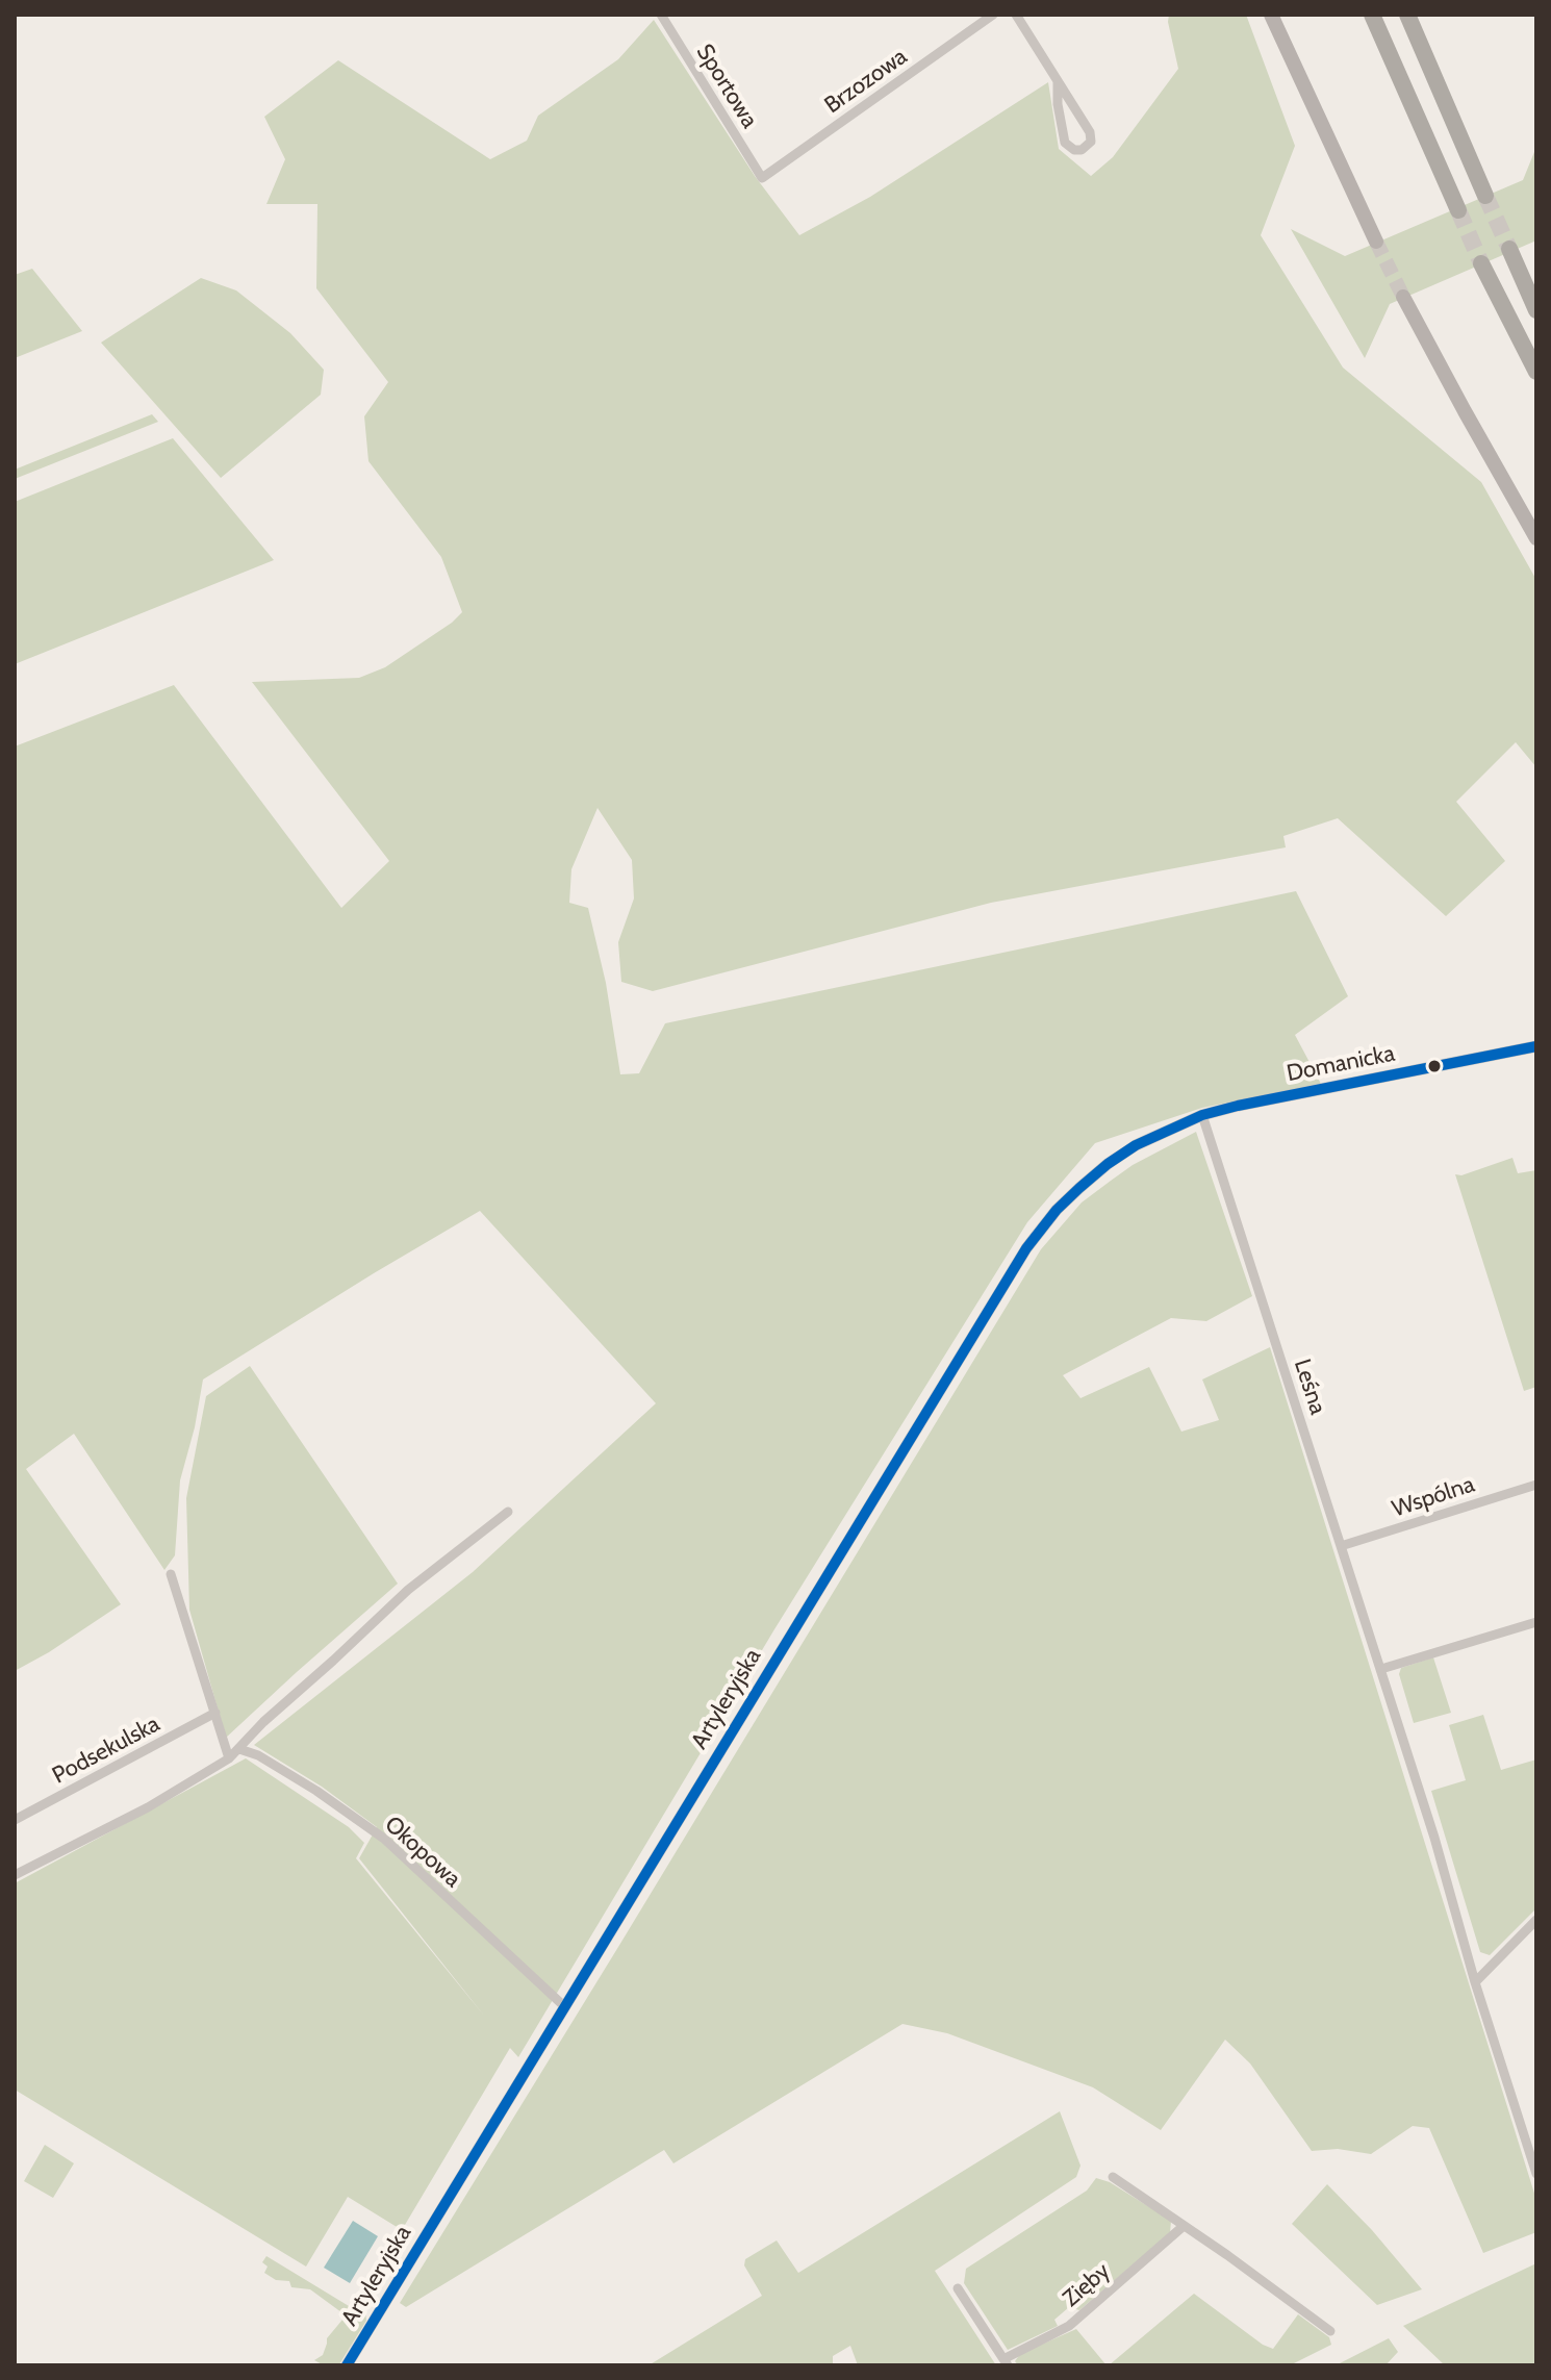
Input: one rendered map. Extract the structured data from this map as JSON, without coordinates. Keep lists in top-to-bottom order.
{
  "streets": {
    "street": [
      "Brzozowa",
      "Sportowa",
      "Domanicka",
      "Leśna",
      "Wspólna",
      "Artyleryjska",
      "Podsekulska",
      "Okopowa",
      "Zięby"
    ]
  },
  "crossings": [
    ["Brzozowa", "Sportowa"],
    ["Domanicka", "Leśna"],
    ["Domanicka", "Artyleryjska"],
    ["Leśna", "Wspólna"],
    ["Leśna", "Artyleryjska"],
    ["Artyleryjska", "Okopowa"]
  ]
}
